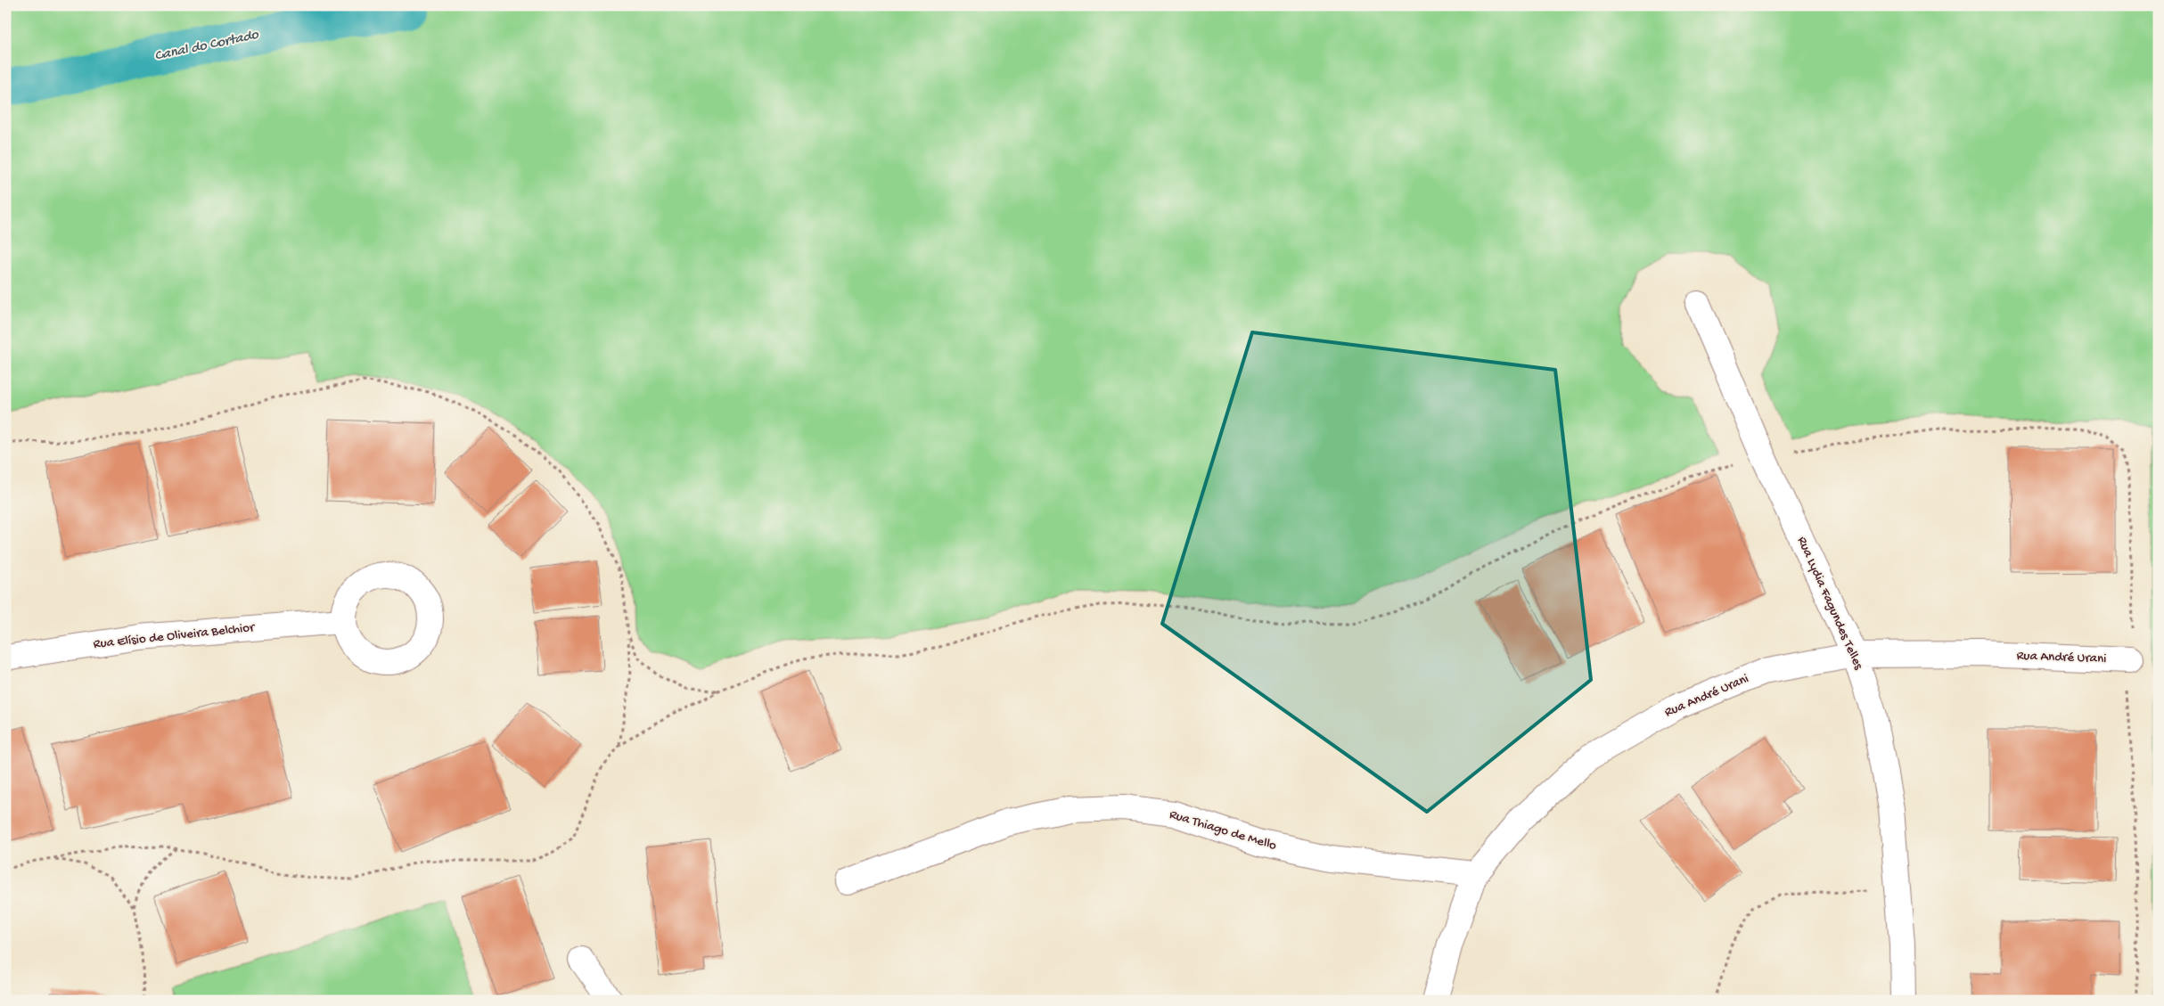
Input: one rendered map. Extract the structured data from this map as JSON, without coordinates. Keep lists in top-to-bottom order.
{
  "streets": {
    "street": [
      "Rua Lydia Fagundes Telles",
      "Rua Elísio de Oliveira Belchior",
      "Rua André Urani",
      "Rua Thiago de Mello"
    ]
  },
  "crossings": [
    ["Rua Lydia Fagundes Telles", "Rua André Urani"],
    ["Rua André Urani", "Rua Thiago de Mello"]
  ],
  "water": ["Canal do Cortado"]
}
